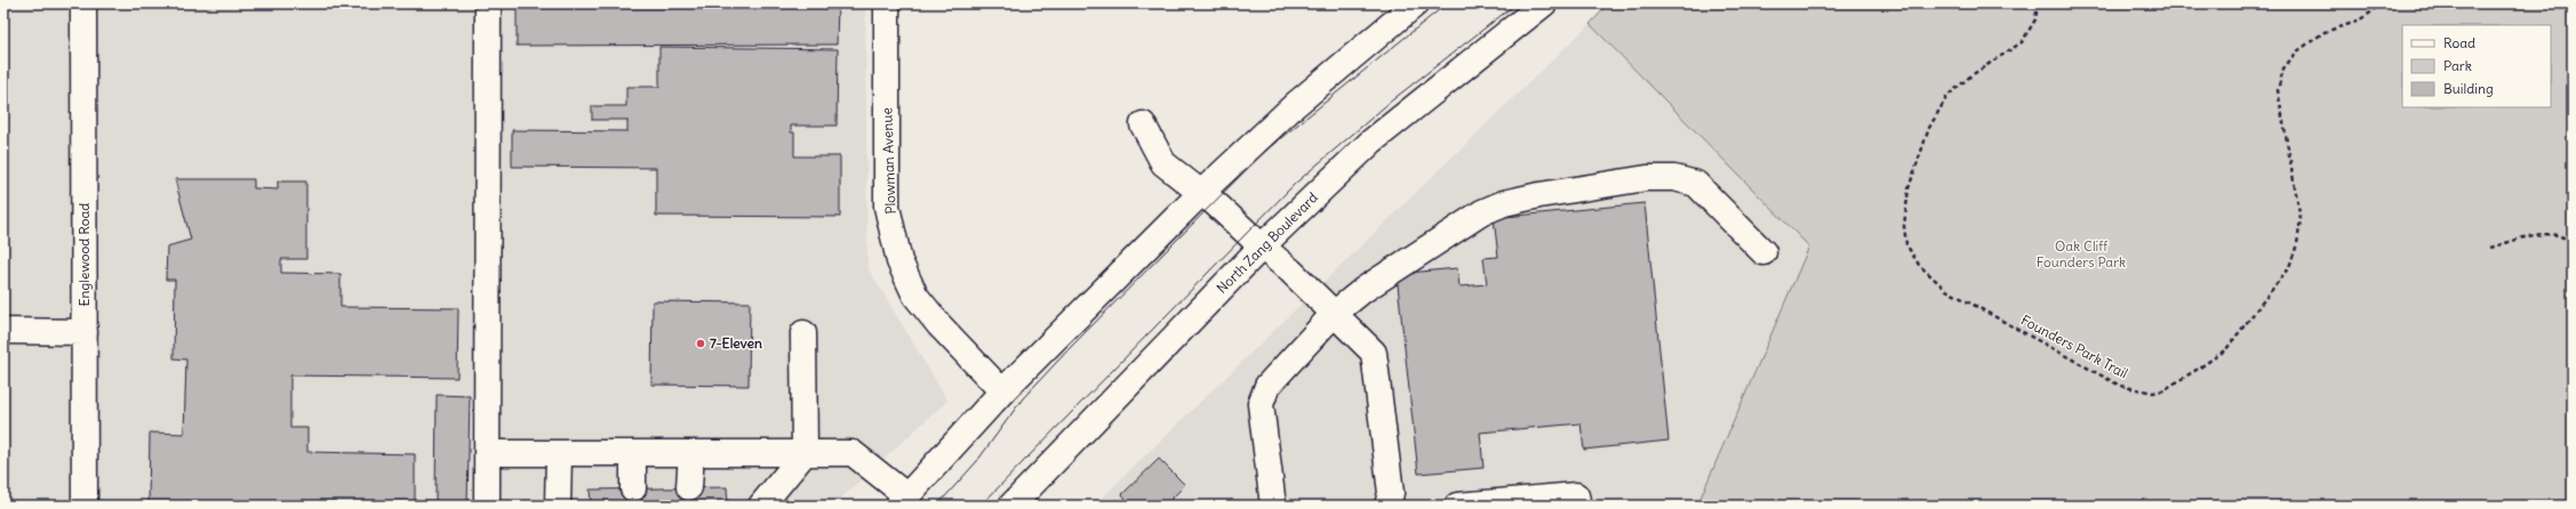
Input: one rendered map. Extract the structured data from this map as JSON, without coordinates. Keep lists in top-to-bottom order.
{
  "streets": {
    "main road": ["Plowman Avenue", "North Zang Boulevard", "Englewood Road"],
    "path": ["Founders Park Trail"]
  },
  "parks": ["Oak Cliff Founders Park"],
  "places": ["7-Eleven"],
  "legend": ["Road", "Park", "Building"]
}
